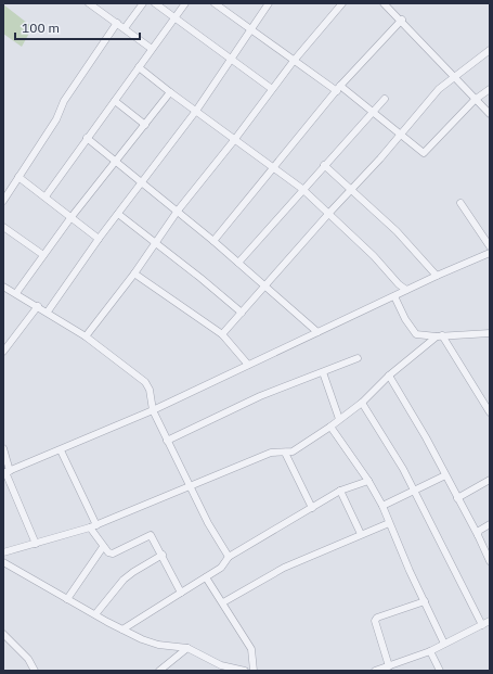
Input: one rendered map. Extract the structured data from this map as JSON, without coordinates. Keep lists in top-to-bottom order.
{
  "scale_bar": "100 m"
}
